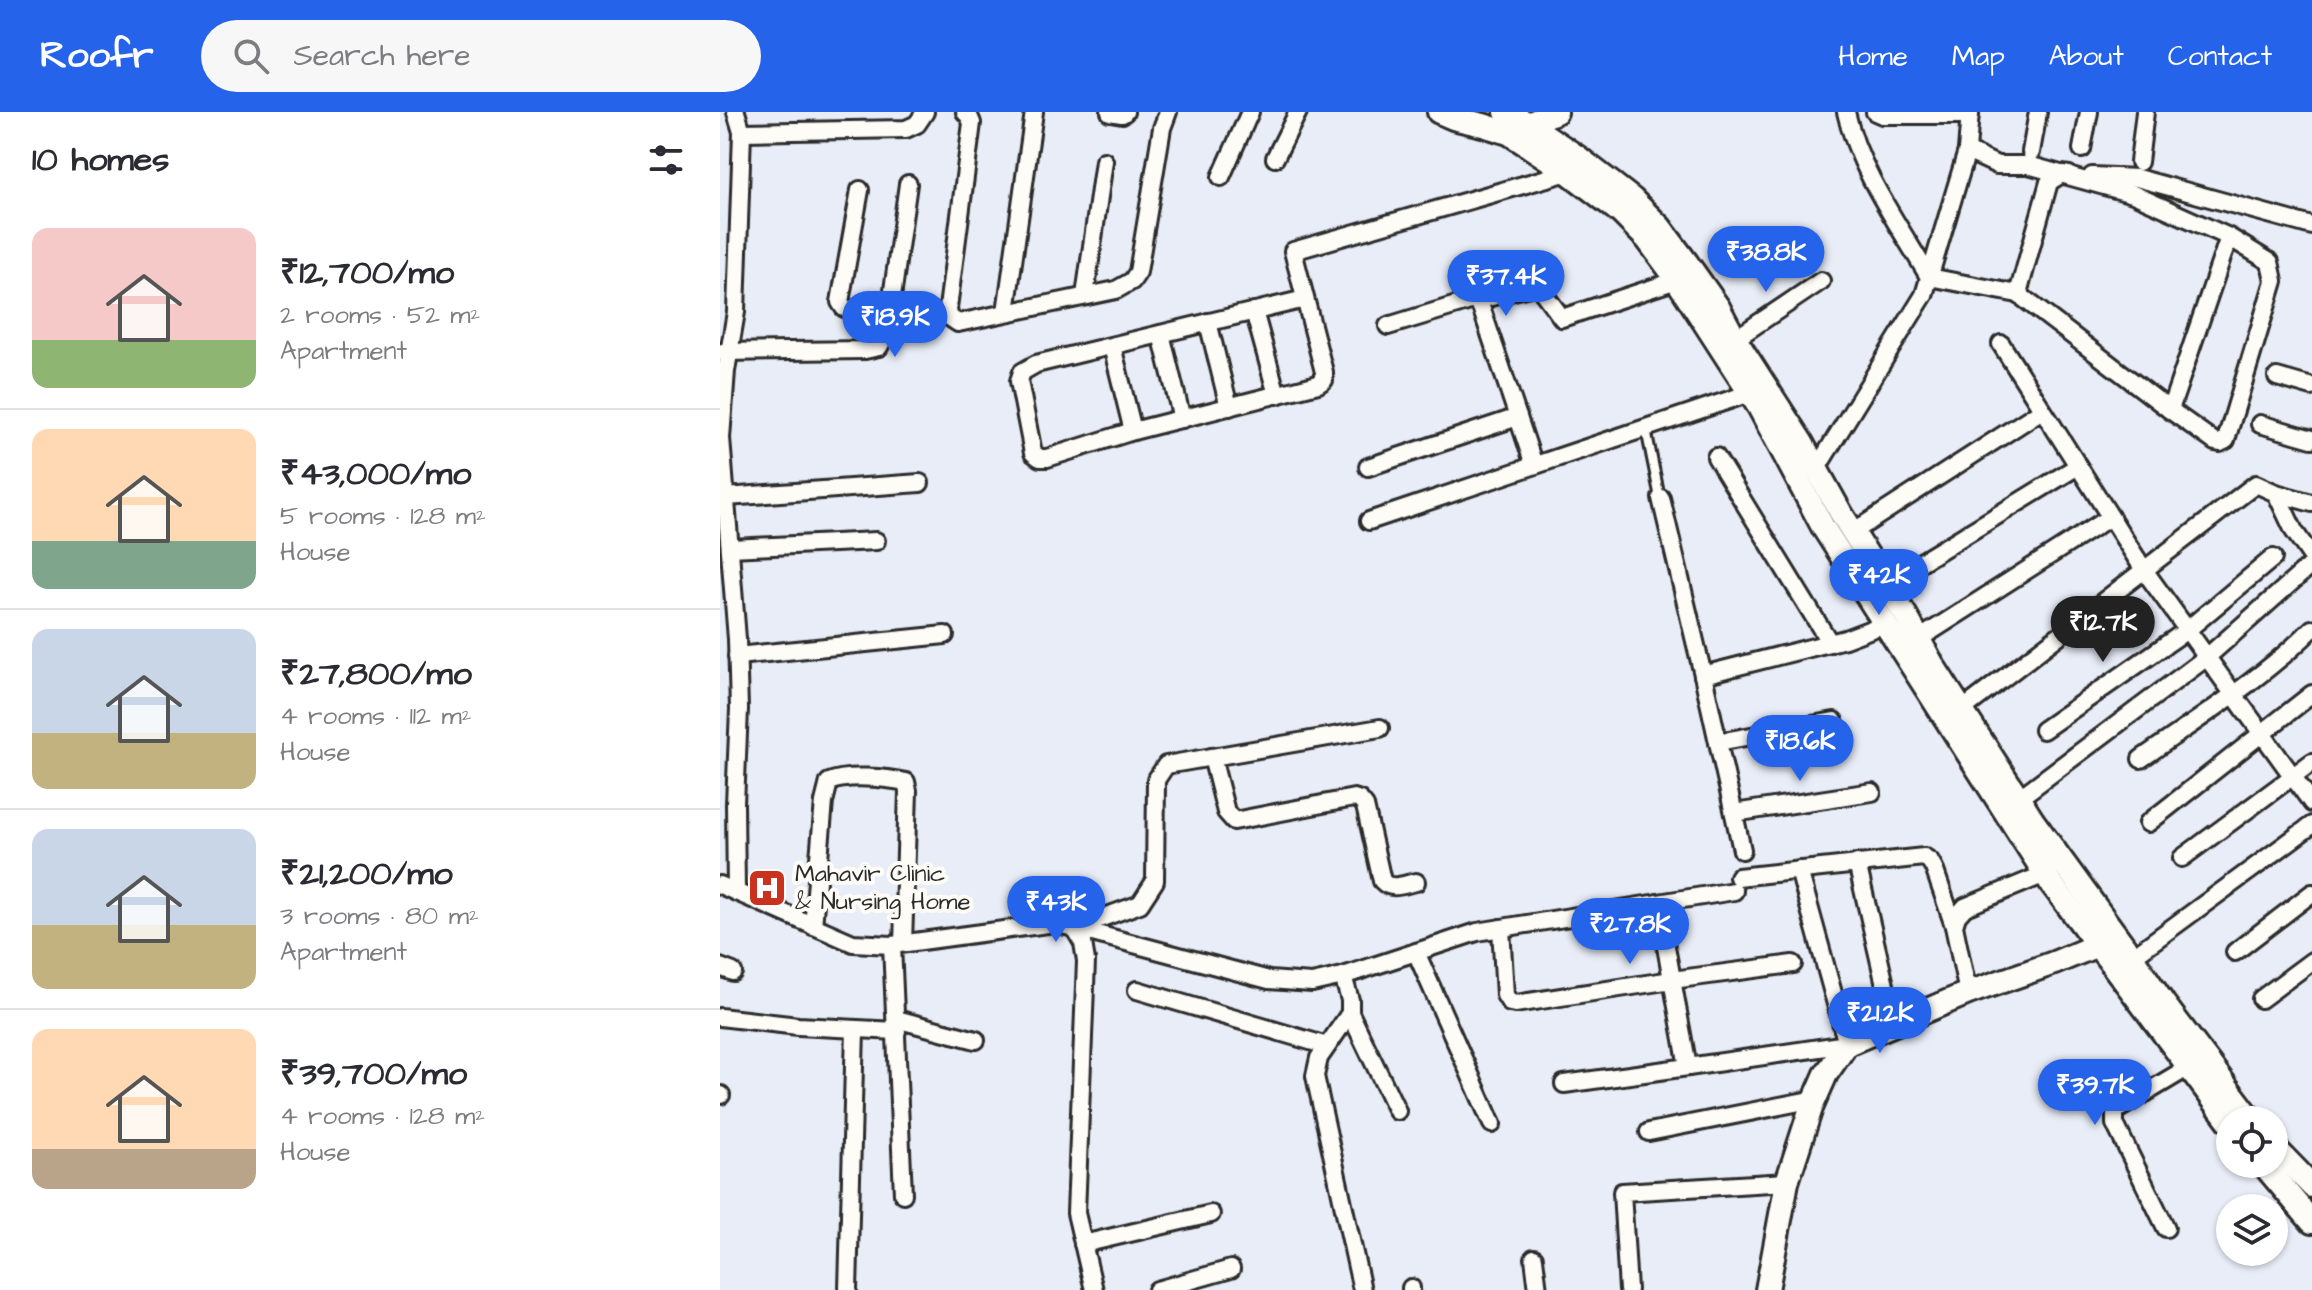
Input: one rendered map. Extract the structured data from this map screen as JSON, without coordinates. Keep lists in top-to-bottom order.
{
  "places": {
    "hospital": ["Mahavir Clinic & Nursing Home"]
  },
  "page": {
    "header": "Roofr",
    "search": "Search here",
    "nav": [
      "Home",
      "Map",
      "About",
      "Contact"
    ],
    "heading": "10 homes",
    "list": [
      {
        "name": "₹12,700/mo",
        "note": "2 rooms · 52 m² · Apartment"
      },
      {
        "name": "₹43,000/mo",
        "note": "5 rooms · 128 m² · House"
      },
      {
        "name": "₹27,800/mo",
        "note": "4 rooms · 112 m² · House"
      },
      {
        "name": "₹21,200/mo",
        "note": "3 rooms · 80 m² · Apartment"
      },
      {
        "name": "₹39,700/mo",
        "note": "4 rooms · 128 m² · House"
      }
    ],
    "price": [
      "₹38.8K",
      "₹37.4K",
      "₹18.9K",
      "₹42K",
      "₹12.7K",
      "₹18.6K",
      "₹43K",
      "₹27.8K",
      "₹21.2K",
      "₹39.7K"
    ]
  }
}
